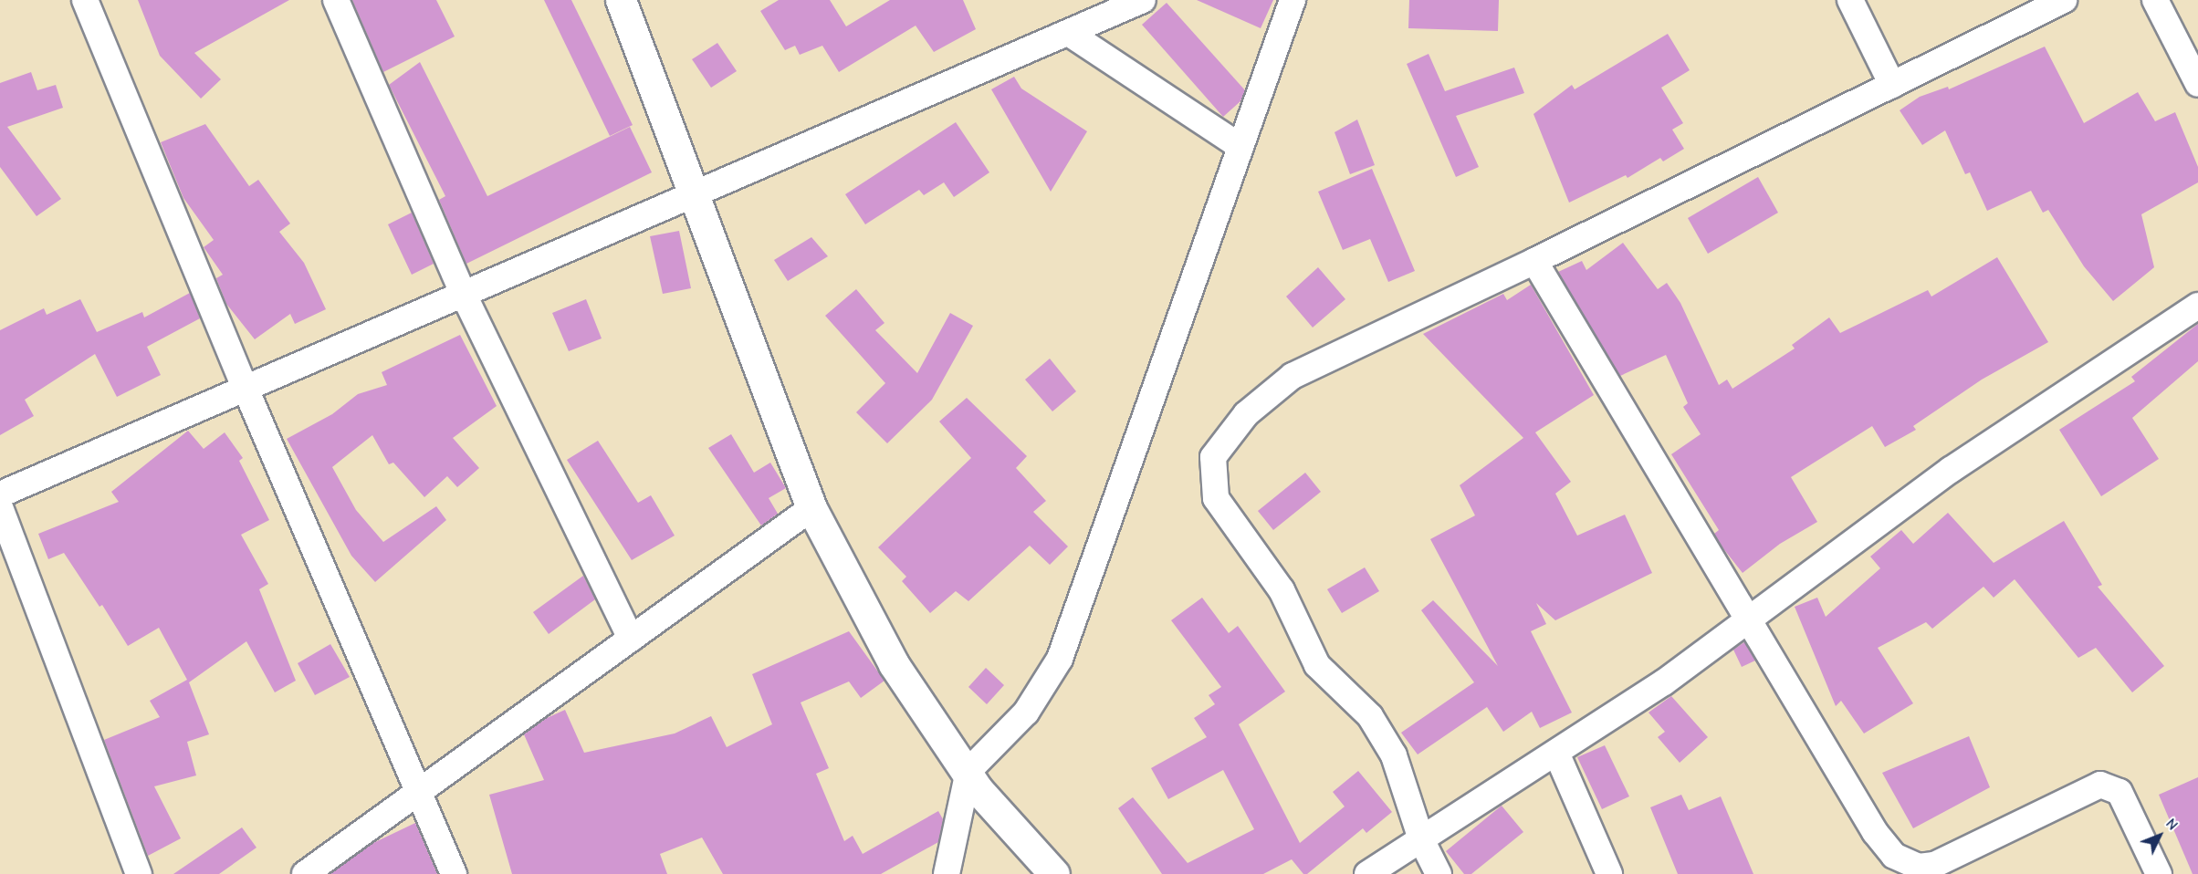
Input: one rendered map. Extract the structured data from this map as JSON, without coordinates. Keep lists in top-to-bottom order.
{
  "north": "top right"
}
